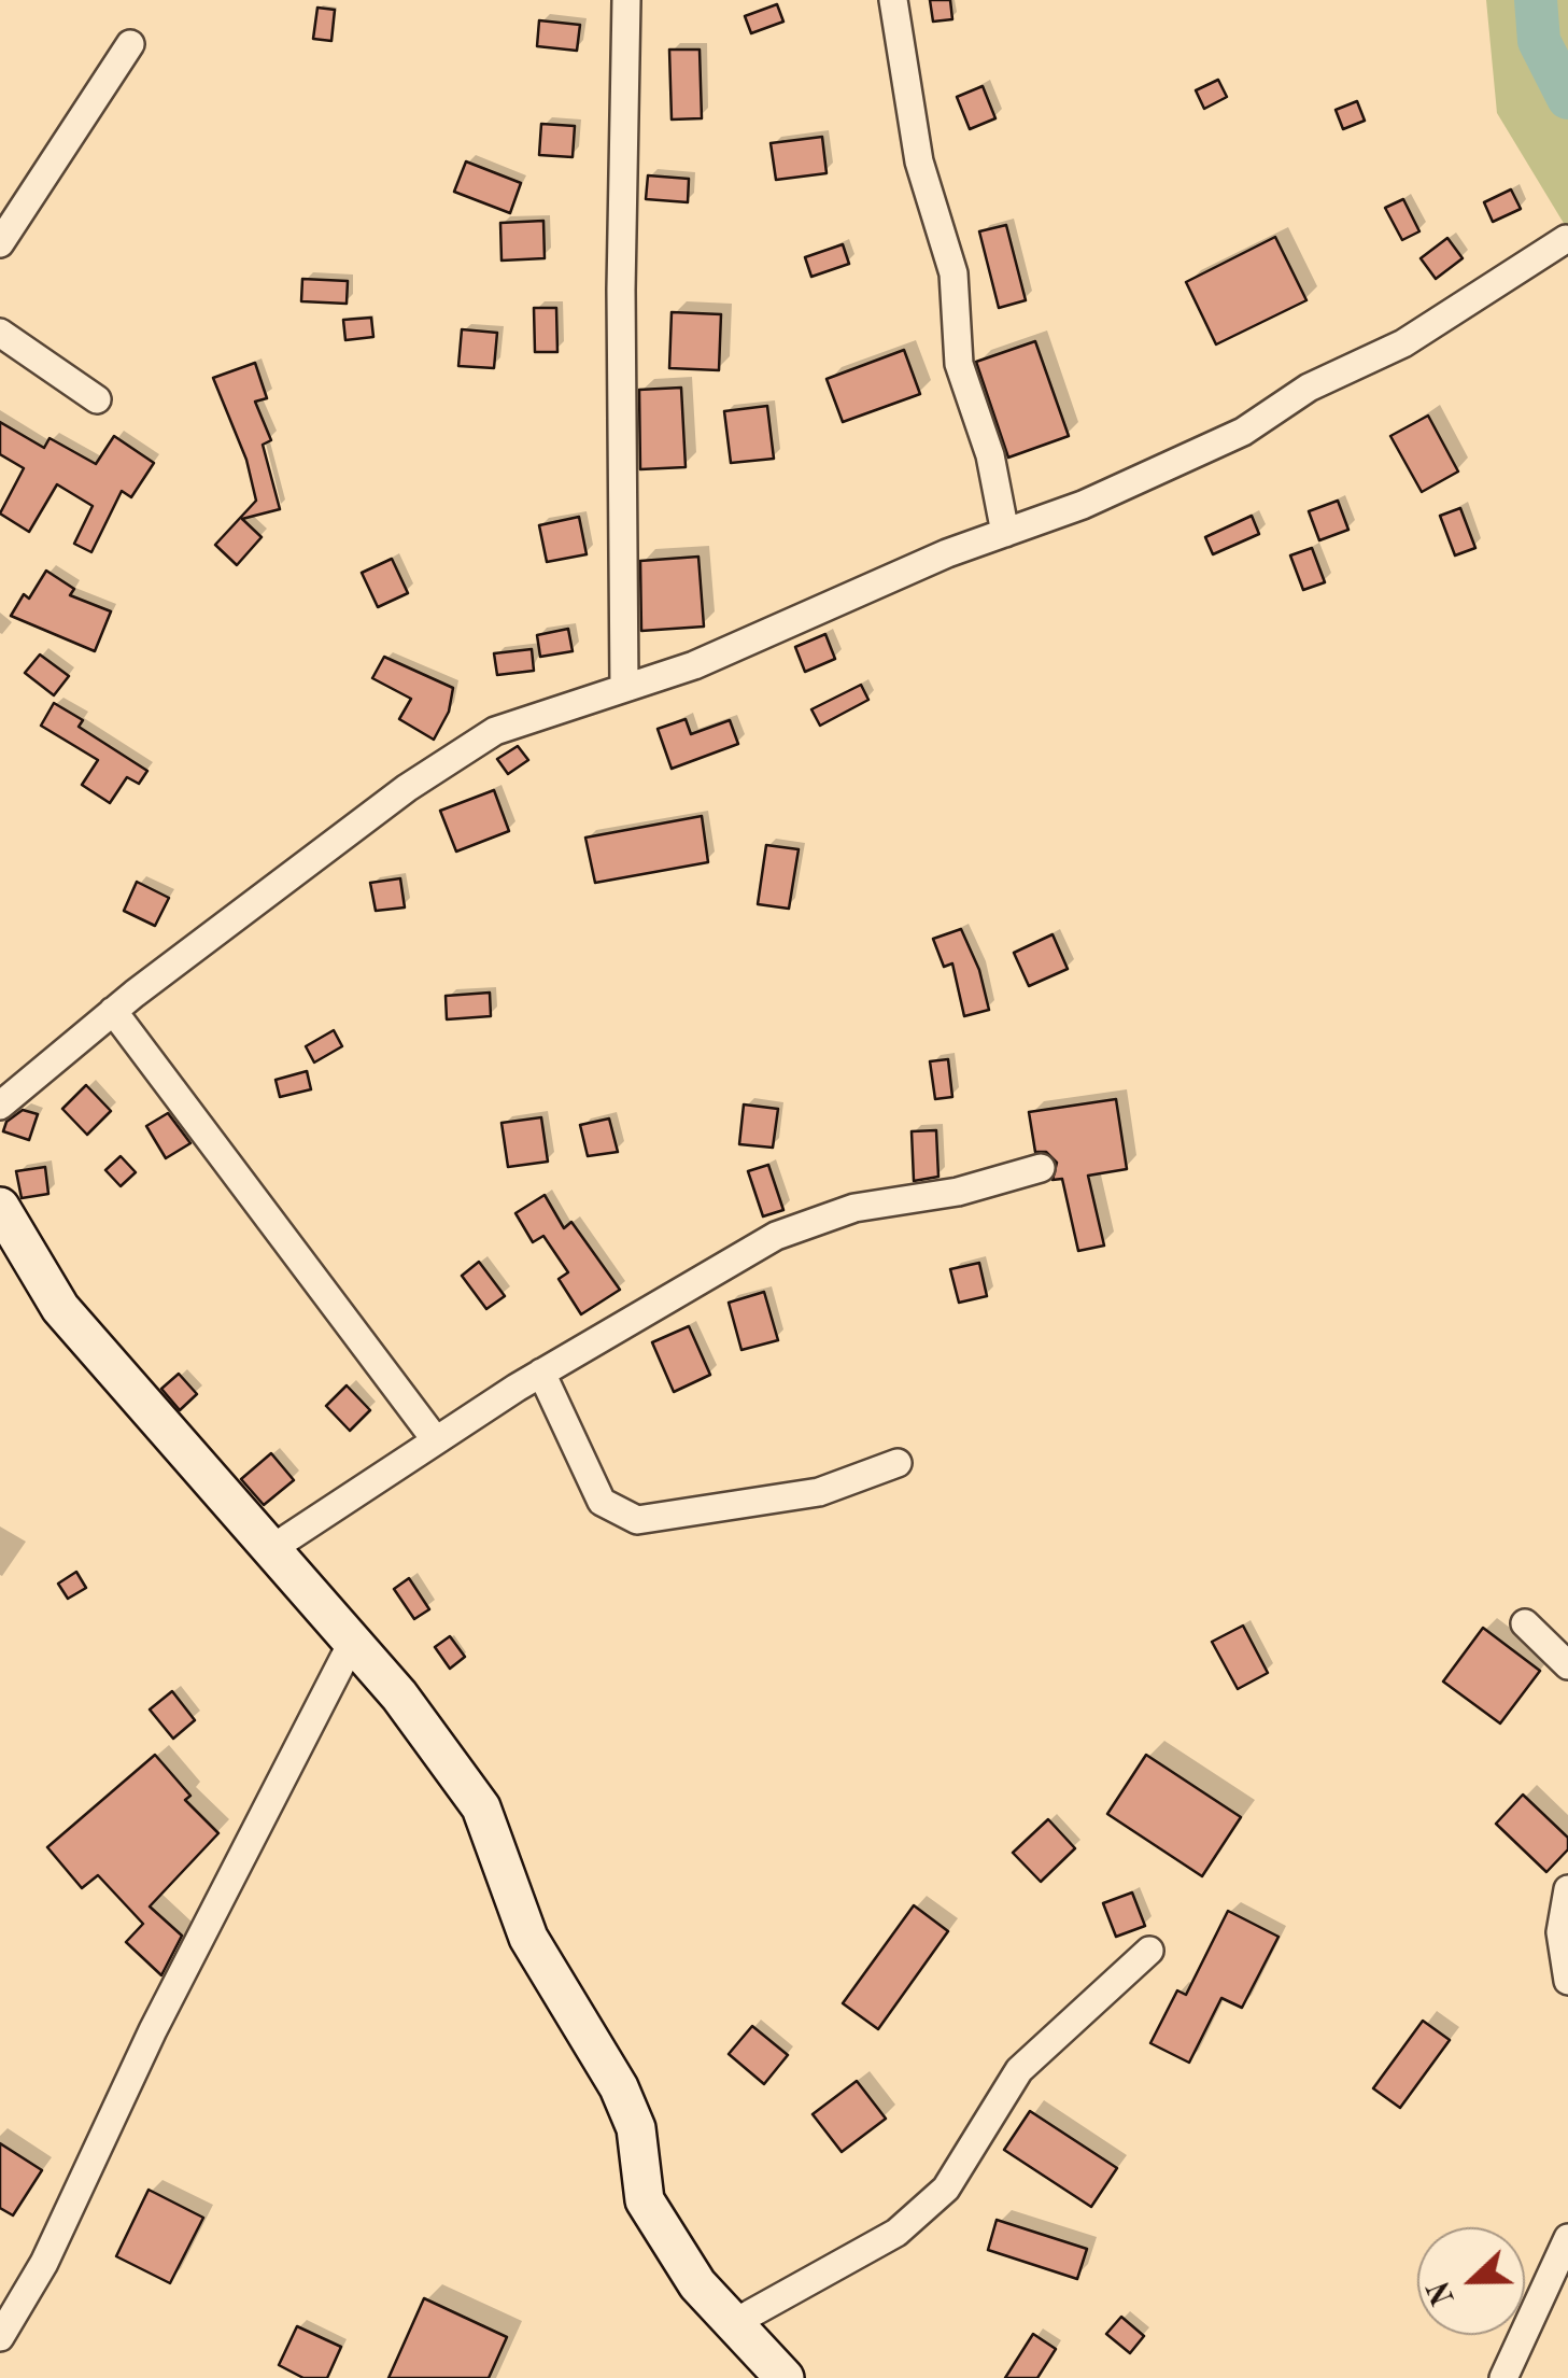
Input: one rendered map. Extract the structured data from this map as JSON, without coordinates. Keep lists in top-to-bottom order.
{
  "north": "left"
}
